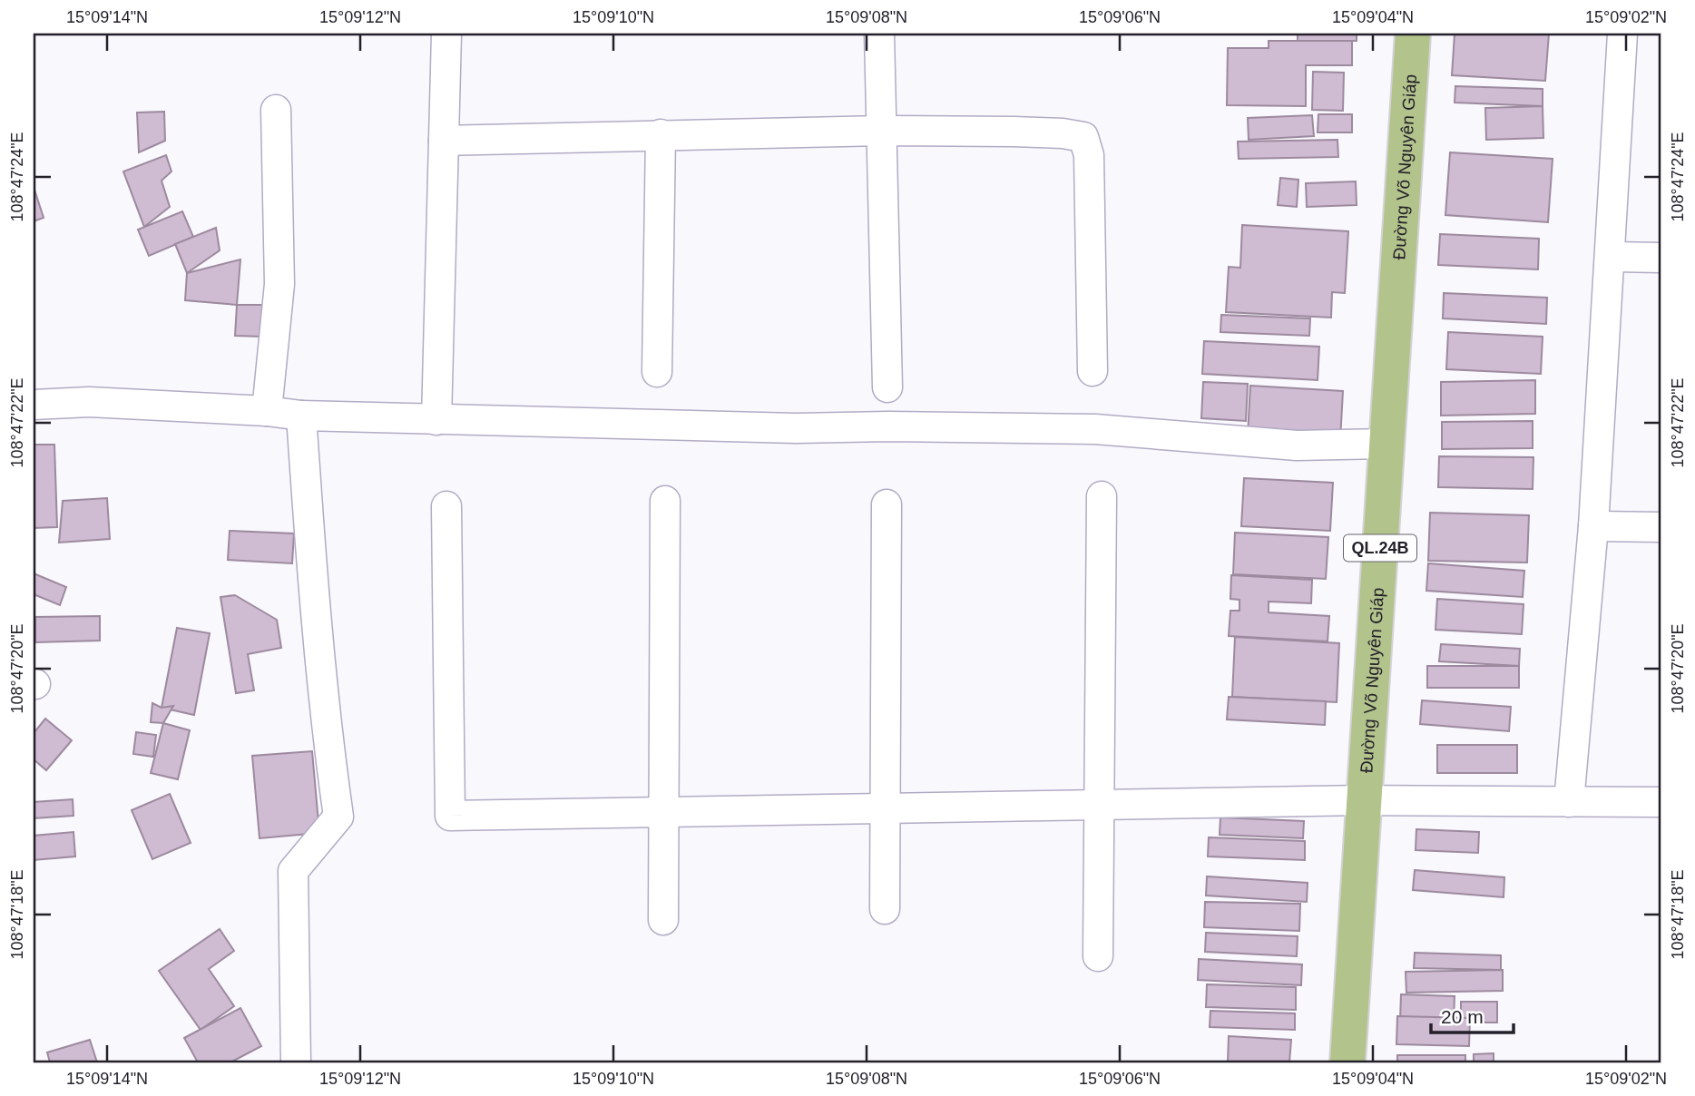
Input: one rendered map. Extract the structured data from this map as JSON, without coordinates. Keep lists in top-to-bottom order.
{
  "streets": {
    "main road": ["Đường Võ Nguyên Giáp", "QL.24B"]
  },
  "scale_bar": "20 m",
  "coordinates": [
    "15°09'14\"N",
    "15°09'12\"N",
    "15°09'10\"N",
    "15°09'08\"N",
    "15°09'06\"N",
    "15°09'04\"N",
    "15°09'02\"N",
    "108°47'24\"E",
    "108°47'22\"E",
    "108°47'20\"E",
    "108°47'18\"E"
  ]
}
